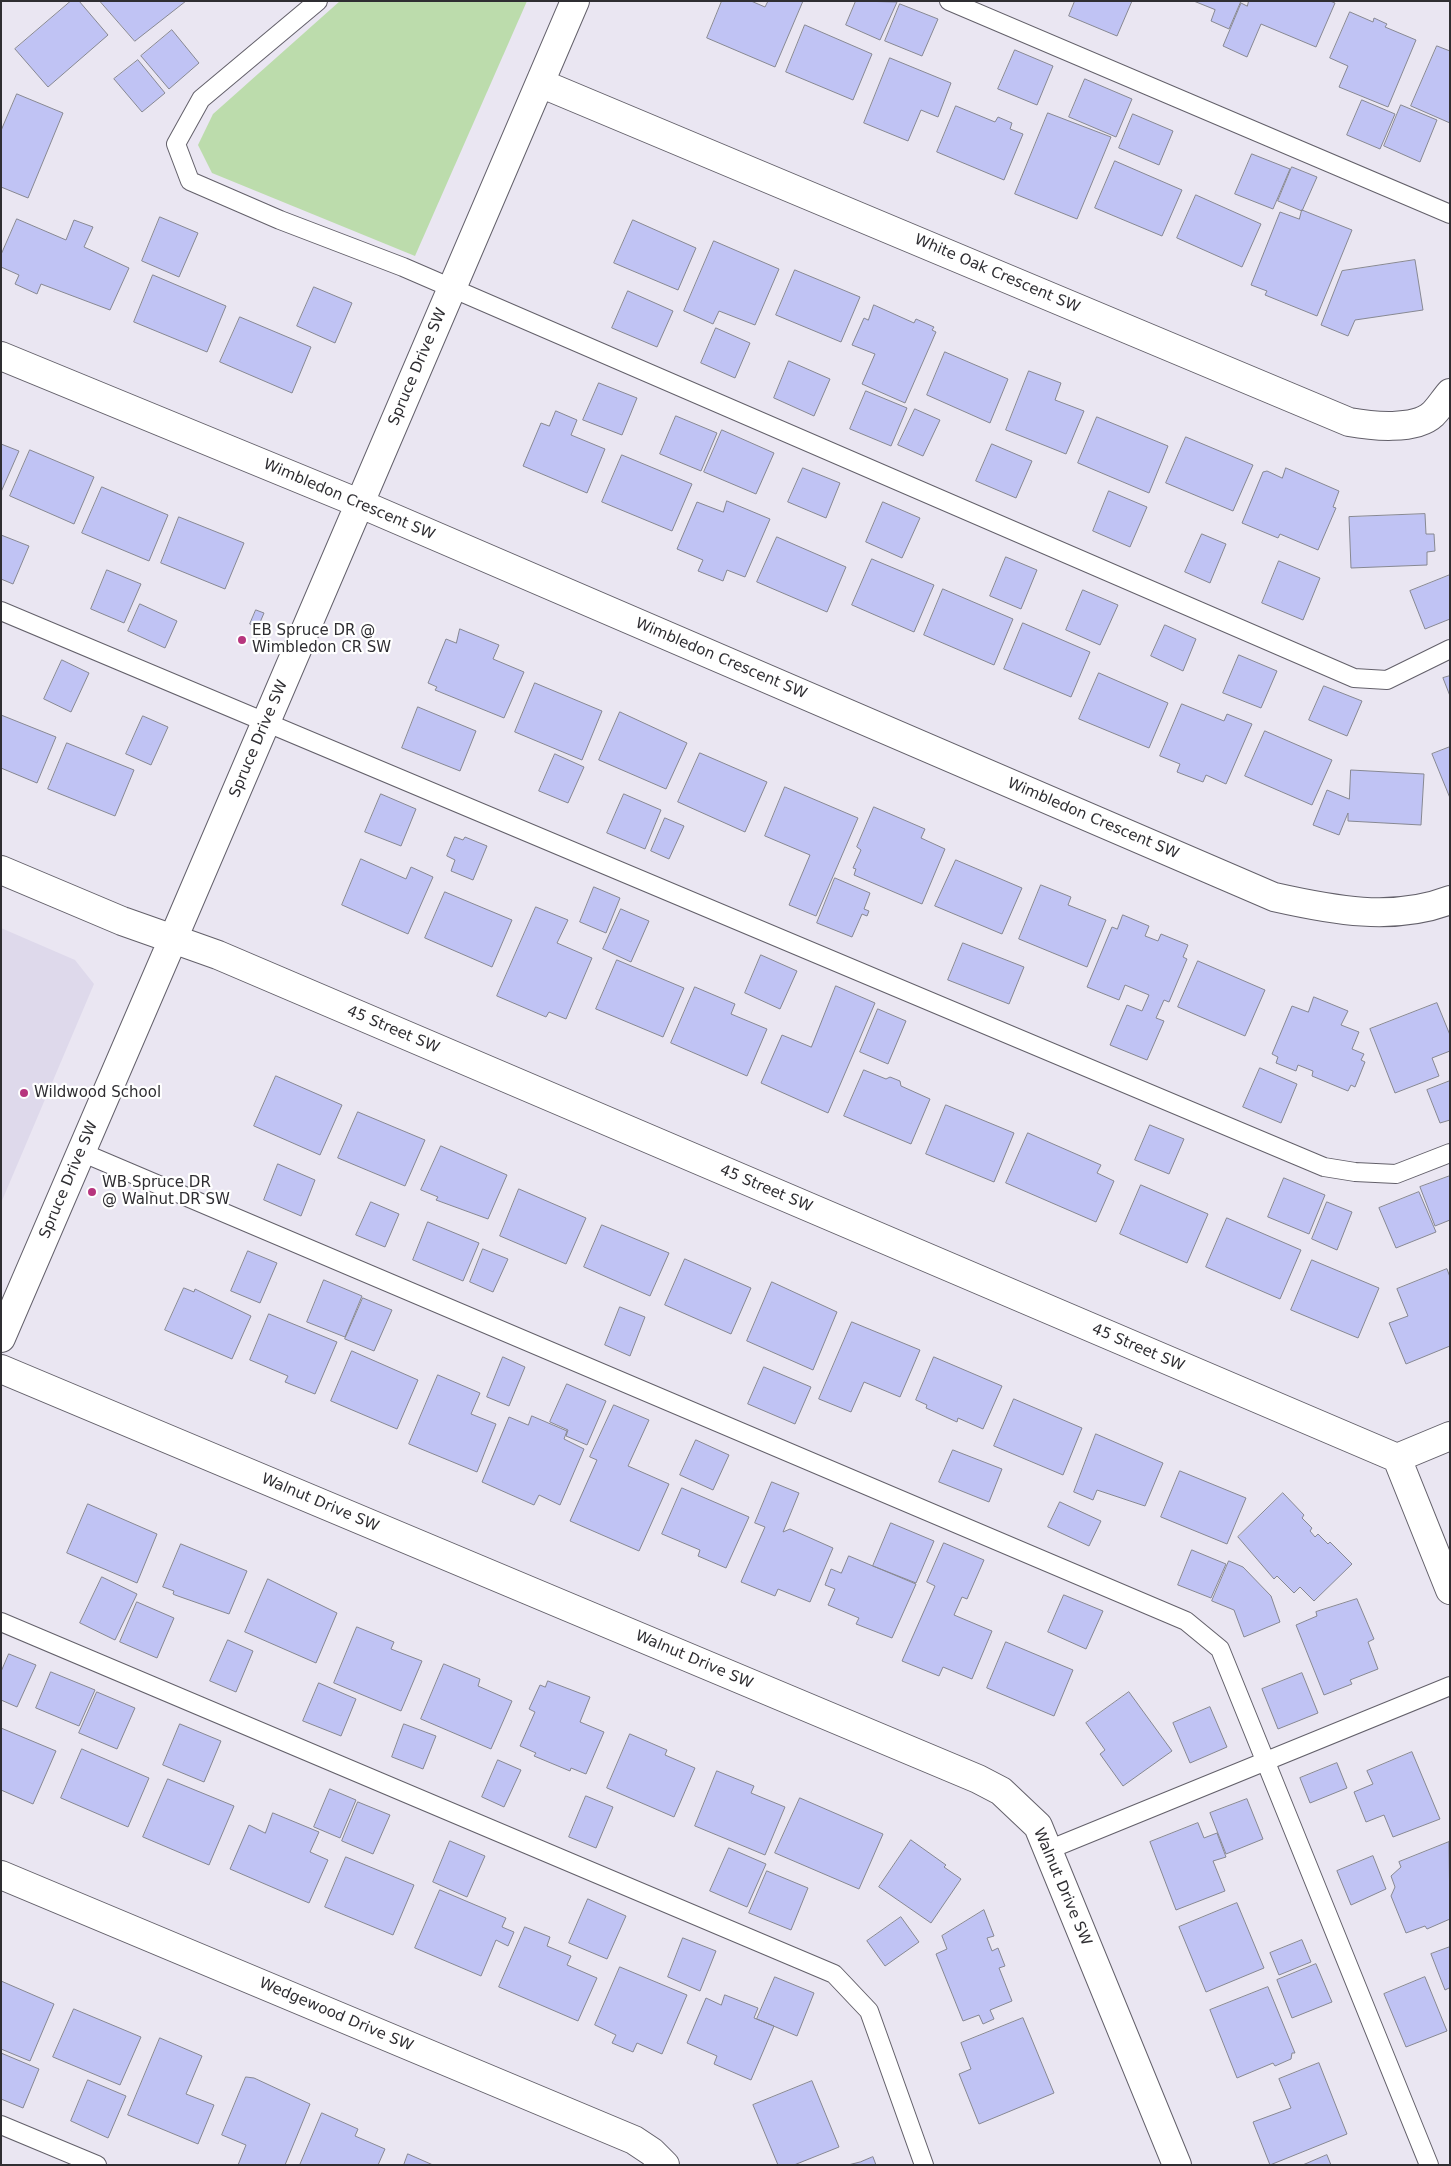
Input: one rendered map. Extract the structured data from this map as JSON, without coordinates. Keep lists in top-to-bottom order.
{
  "streets": {
    "street": [
      "White Oak Crescent SW",
      "Spruce Drive SW",
      "Wimbledon Crescent SW",
      "45 Street SW",
      "Walnut Drive SW",
      "Wedgewood Drive SW"
    ]
  },
  "crossings": [
    ["White Oak Crescent SW", "Spruce Drive SW"],
    ["Spruce Drive SW", "Wimbledon Crescent SW"],
    ["Spruce Drive SW", "45 Street SW"]
  ],
  "places": ["EB Spruce DR @ Wimbledon CR SW", "Wildwood School", "WB Spruce DR @ Walnut DR SW"]
}
